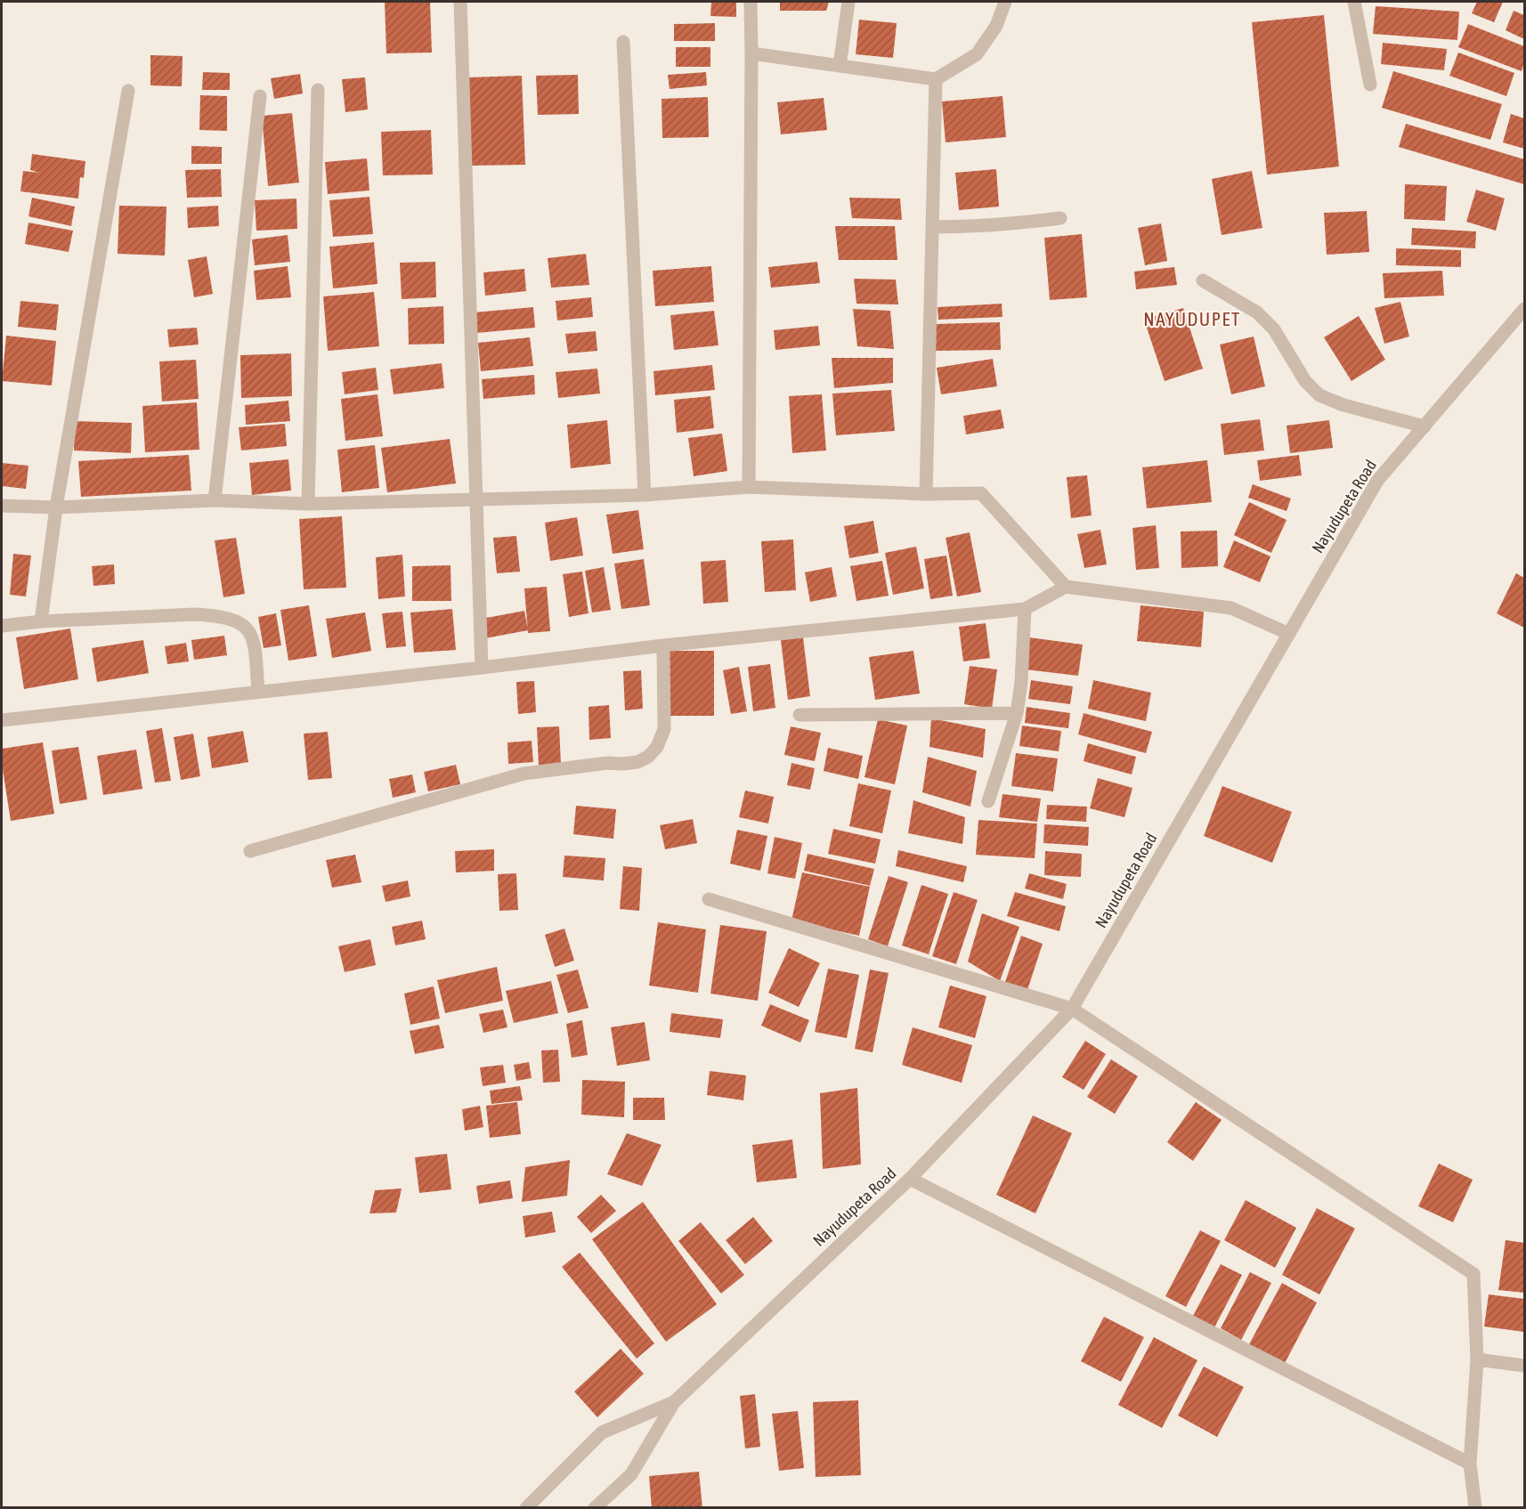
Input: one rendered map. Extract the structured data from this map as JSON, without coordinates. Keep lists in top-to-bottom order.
{
  "streets": {
    "street": ["Nayudupeta Road"]
  },
  "districts": ["NAYUDUPET"]
}
